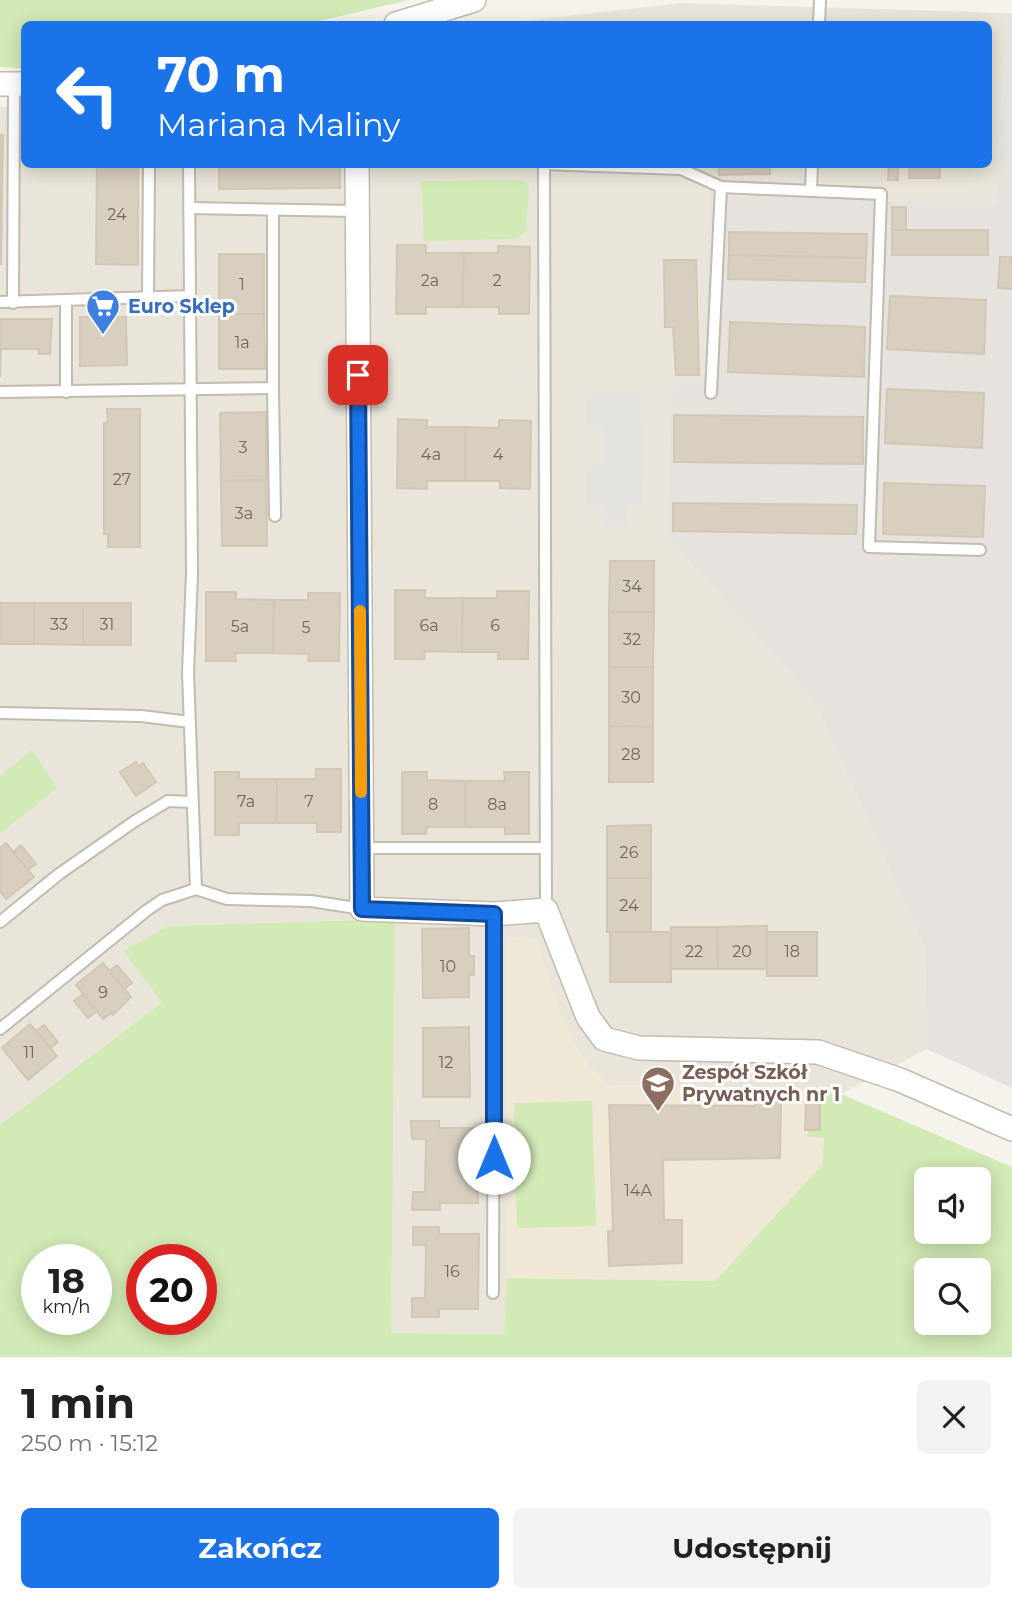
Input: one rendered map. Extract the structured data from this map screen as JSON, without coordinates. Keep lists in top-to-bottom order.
{
  "places": {
    "supermarket": ["Euro Sklep"],
    "school or university": ["Zespół Szkół Prywatnych nr 1"]
  },
  "house_numbers": [
    "24",
    "2a",
    "2",
    "1",
    "1a",
    "3",
    "4a",
    "4",
    "27",
    "3a",
    "34",
    "33",
    "31",
    "6a",
    "6",
    "5a",
    "5",
    "32",
    "30",
    "28",
    "7a",
    "7",
    "8",
    "8a",
    "26",
    "24",
    "22",
    "20",
    "18",
    "10",
    "9",
    "11",
    "12",
    "14A",
    "16"
  ],
  "page": {
    "turn": ["70 m", "Mariana Maliny"],
    "speed": "18 km/h",
    "limit": "20",
    "heading": ["1 min", "250 m · 15:12"],
    "buttons": ["Zakończ", "Udostępnij"]
  }
}
